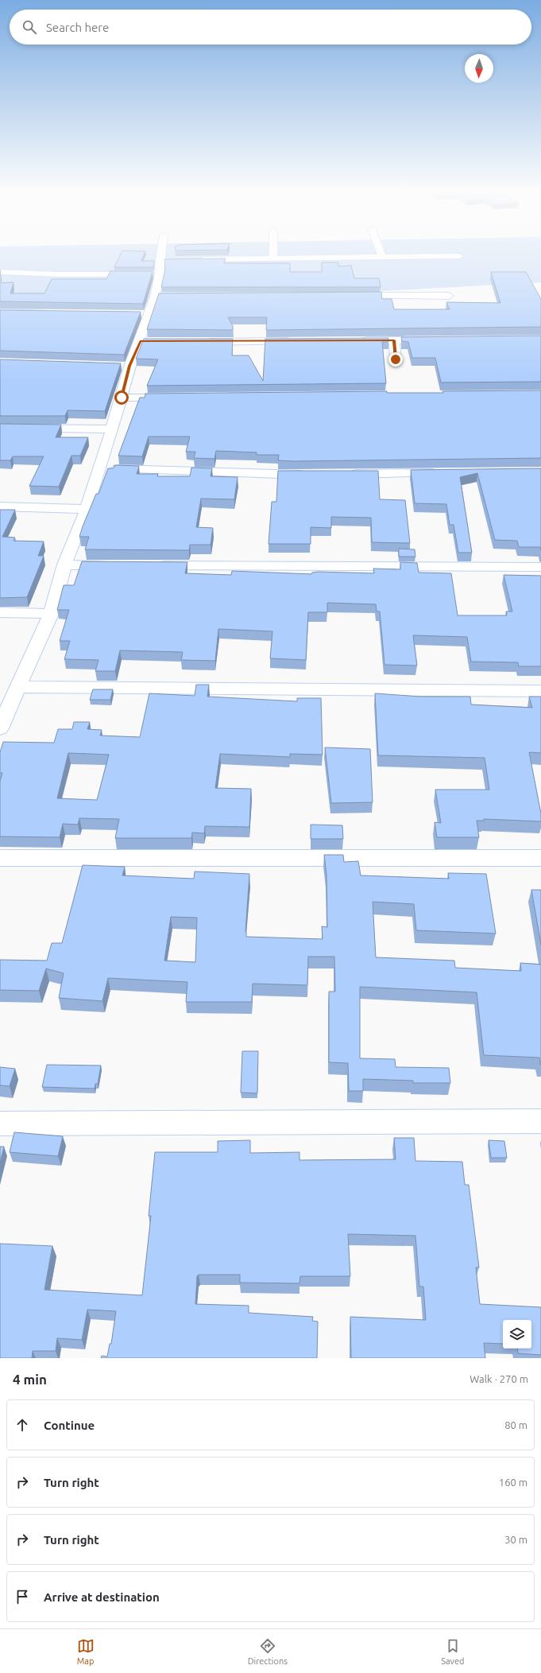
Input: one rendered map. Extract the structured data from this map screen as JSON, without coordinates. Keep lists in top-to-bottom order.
{
  "north": "bottom",
  "page": {
    "search": "Search here",
    "heading": ["4 min", "Walk · 270 m"],
    "list": [
      ["Continue", "80 m"],
      ["Turn right", "160 m"],
      ["Turn right", "30 m"],
      "Arrive at destination"
    ],
    "nav": ["Map", "Directions", "Saved"]
  }
}
